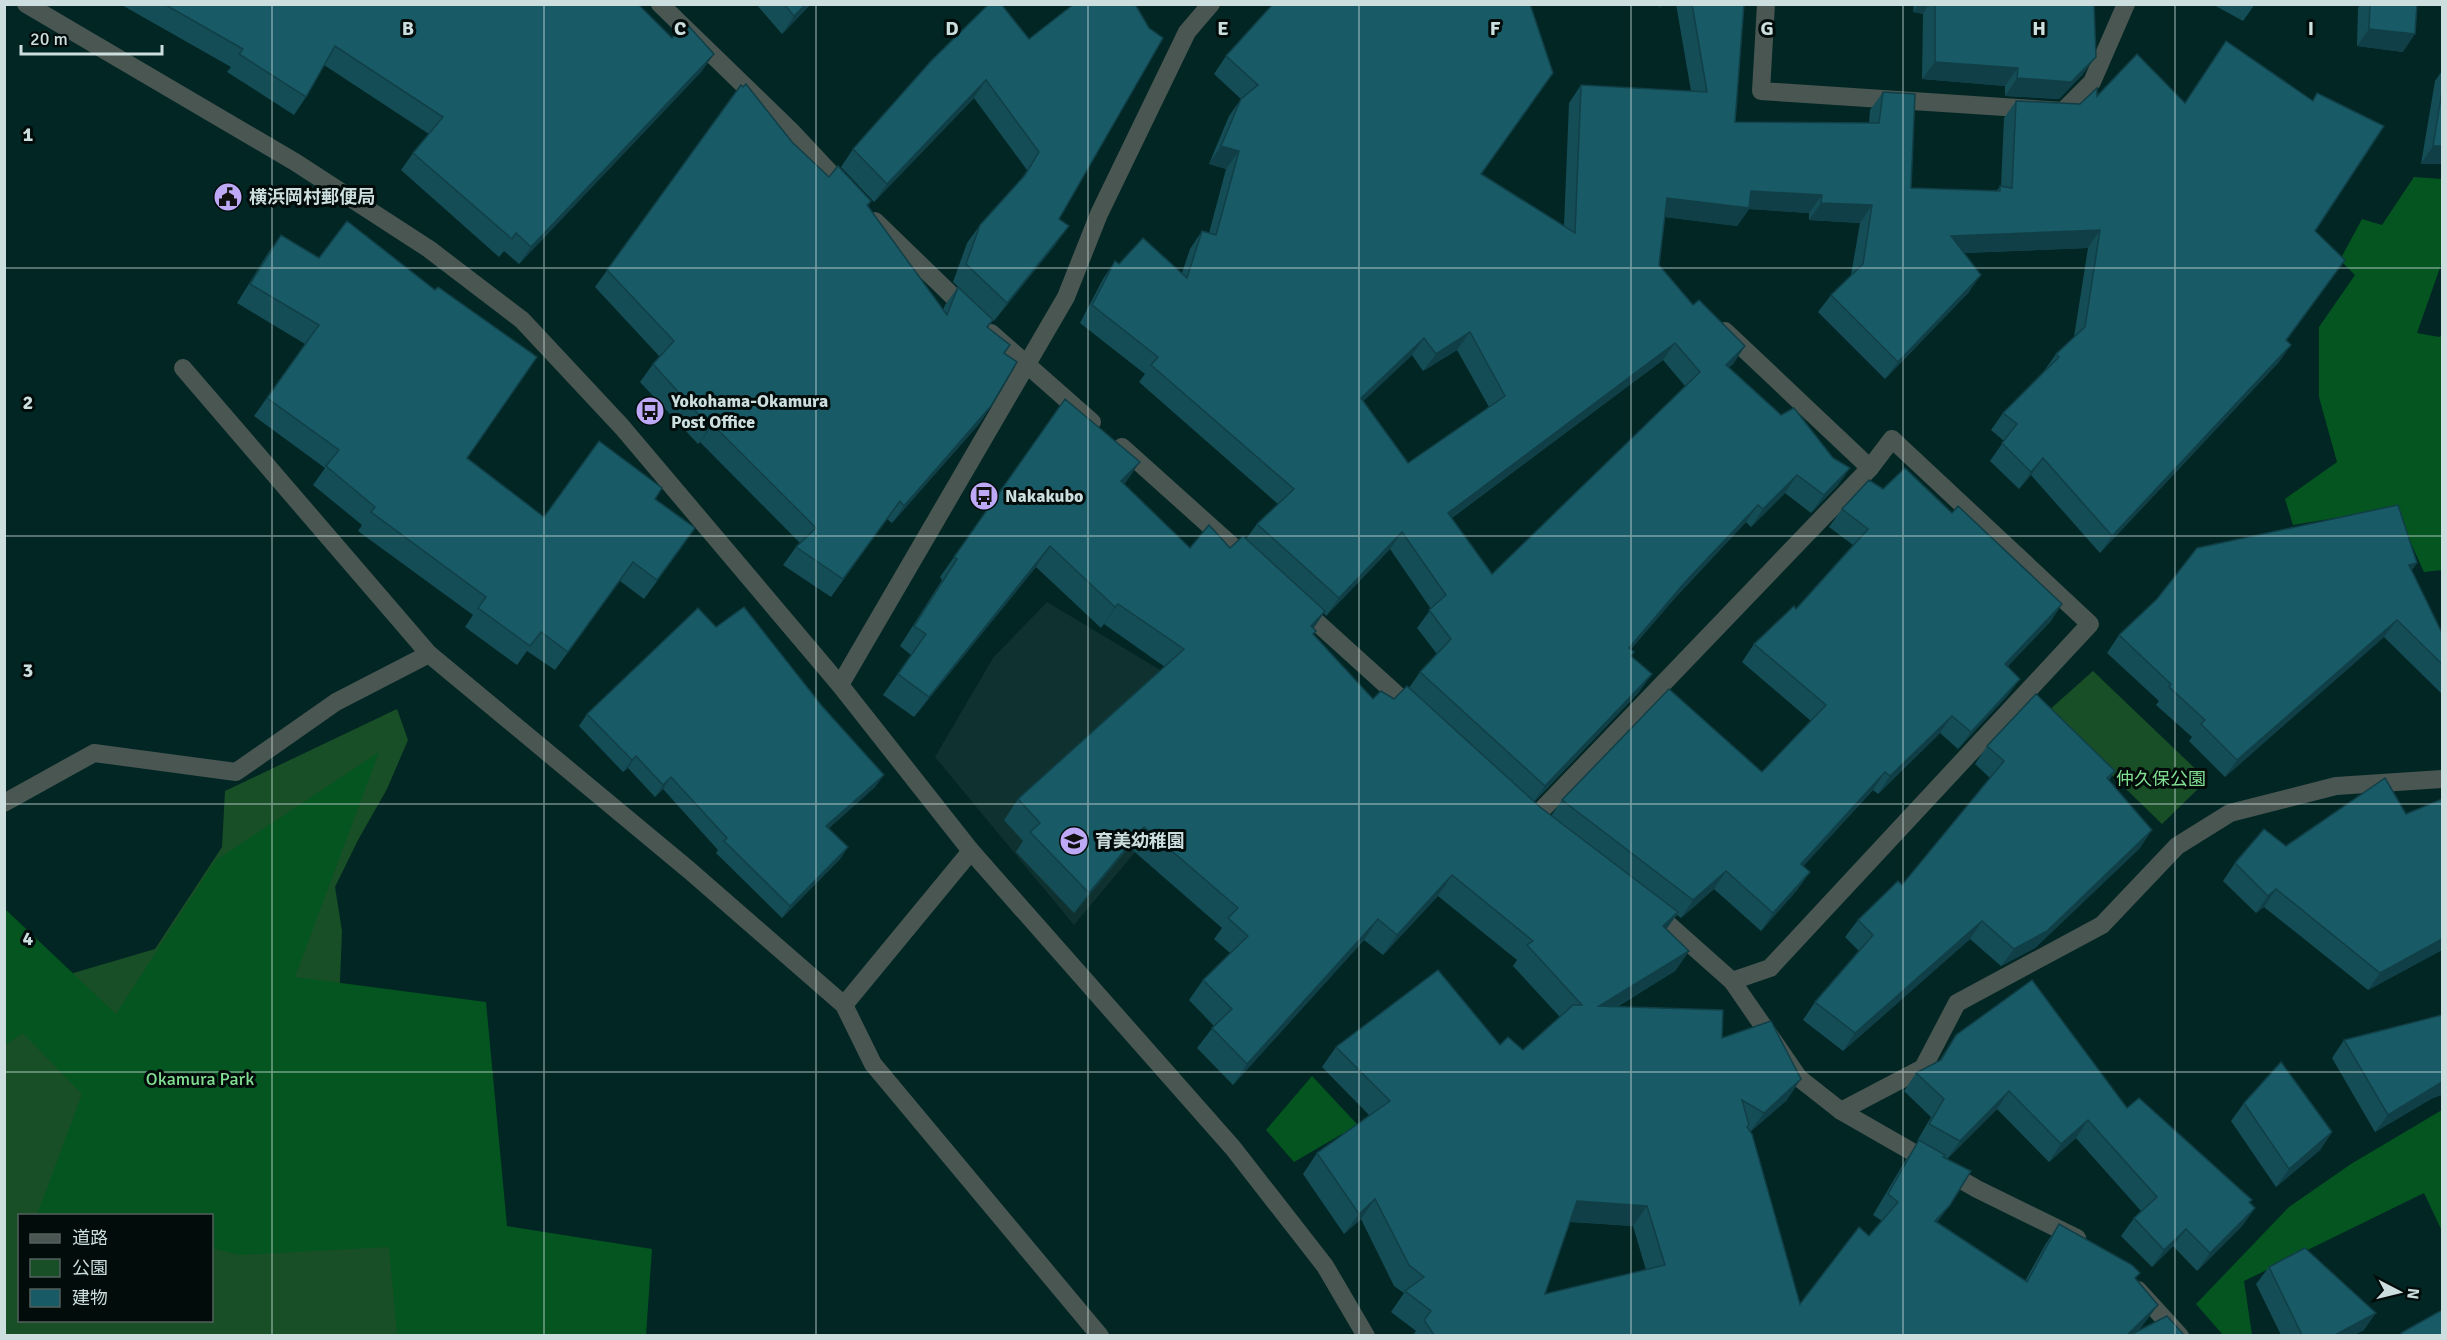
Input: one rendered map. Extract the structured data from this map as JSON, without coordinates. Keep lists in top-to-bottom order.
{
  "parks": ["仲久保公園", "Okamura Park"],
  "places": {
    "public building": ["横浜岡村郵便局"],
    "bus stop": ["Yokohama-Okamura Post Office", "Nakakubo"],
    "school or university": ["育美幼稚園"]
  },
  "legend": ["道路", "公園", "建物"],
  "scale_bar": "20 m",
  "north": "right",
  "grid": {
    "columns": [
      "B",
      "C",
      "D",
      "E",
      "F",
      "G",
      "H",
      "I"
    ],
    "rows": [
      "1",
      "2",
      "3",
      "4"
    ]
  }
}
